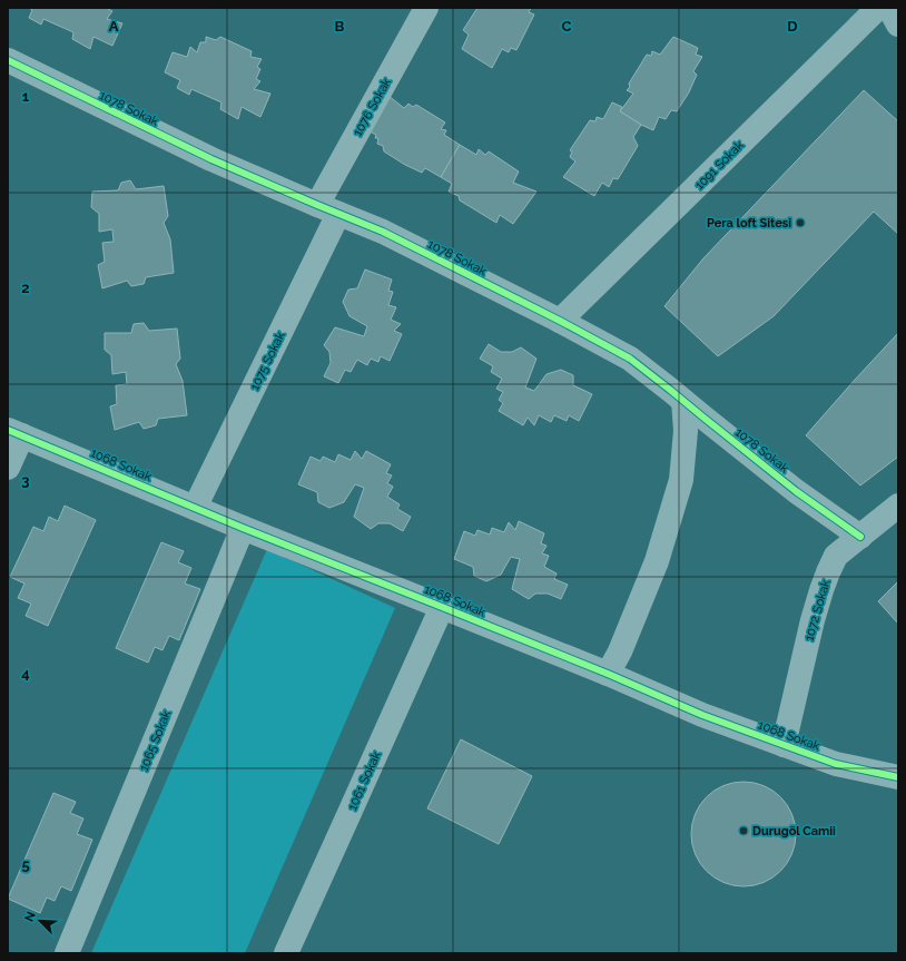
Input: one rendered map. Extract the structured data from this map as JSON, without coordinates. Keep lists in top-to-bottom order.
{
  "streets": {
    "street": [
      "1076 Sokak",
      "1078 Sokak",
      "1091 Sokak",
      "1075 Sokak",
      "1068 Sokak",
      "1072 Sokak",
      "1065 Sokak",
      "1061 Sokak"
    ]
  },
  "crossings": [
    ["1076 Sokak", "1078 Sokak"],
    ["1076 Sokak", "1075 Sokak"],
    ["1078 Sokak", "1091 Sokak"],
    ["1078 Sokak", "1075 Sokak"],
    ["1078 Sokak", "1072 Sokak"],
    ["1075 Sokak", "1068 Sokak"],
    ["1068 Sokak", "1072 Sokak"],
    ["1068 Sokak", "1065 Sokak"],
    ["1068 Sokak", "1061 Sokak"]
  ],
  "places": ["Pera loft Sitesi", "Durugöl Camii"],
  "north": "top left",
  "grid": {
    "columns": [
      "A",
      "B",
      "C",
      "D"
    ],
    "rows": [
      "1",
      "2",
      "3",
      "4",
      "5"
    ]
  }
}
